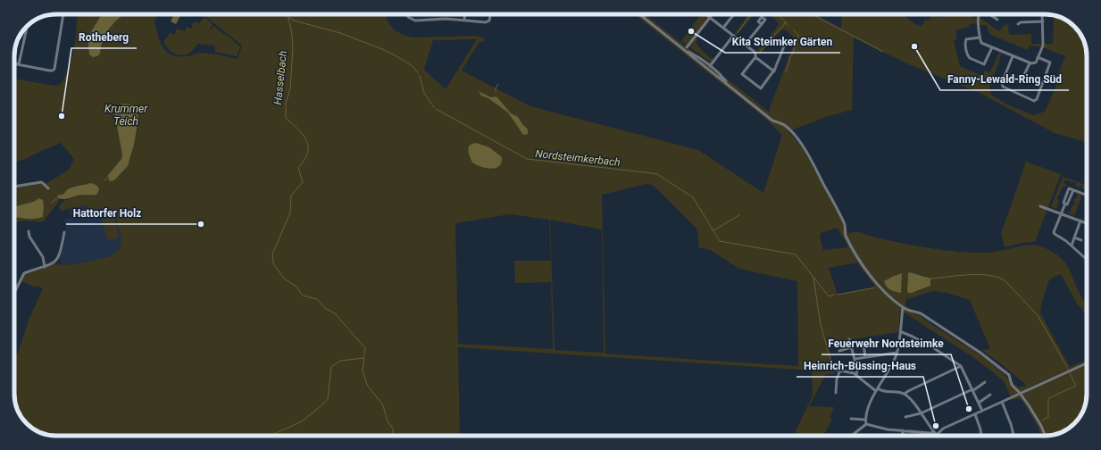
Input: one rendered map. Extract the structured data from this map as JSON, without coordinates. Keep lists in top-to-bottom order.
{
  "water": ["Hasselbach", "Krummer Teich", "Nordsteimkerbach"],
  "places": [
    "Kita Steimker Gärten",
    "Fanny-Lewald-Ring Süd",
    "Rotheberg",
    "Hattorfer Holz",
    "Feuerwehr Nordsteimke",
    "Heinrich-Büssing-Haus"
  ]
}
